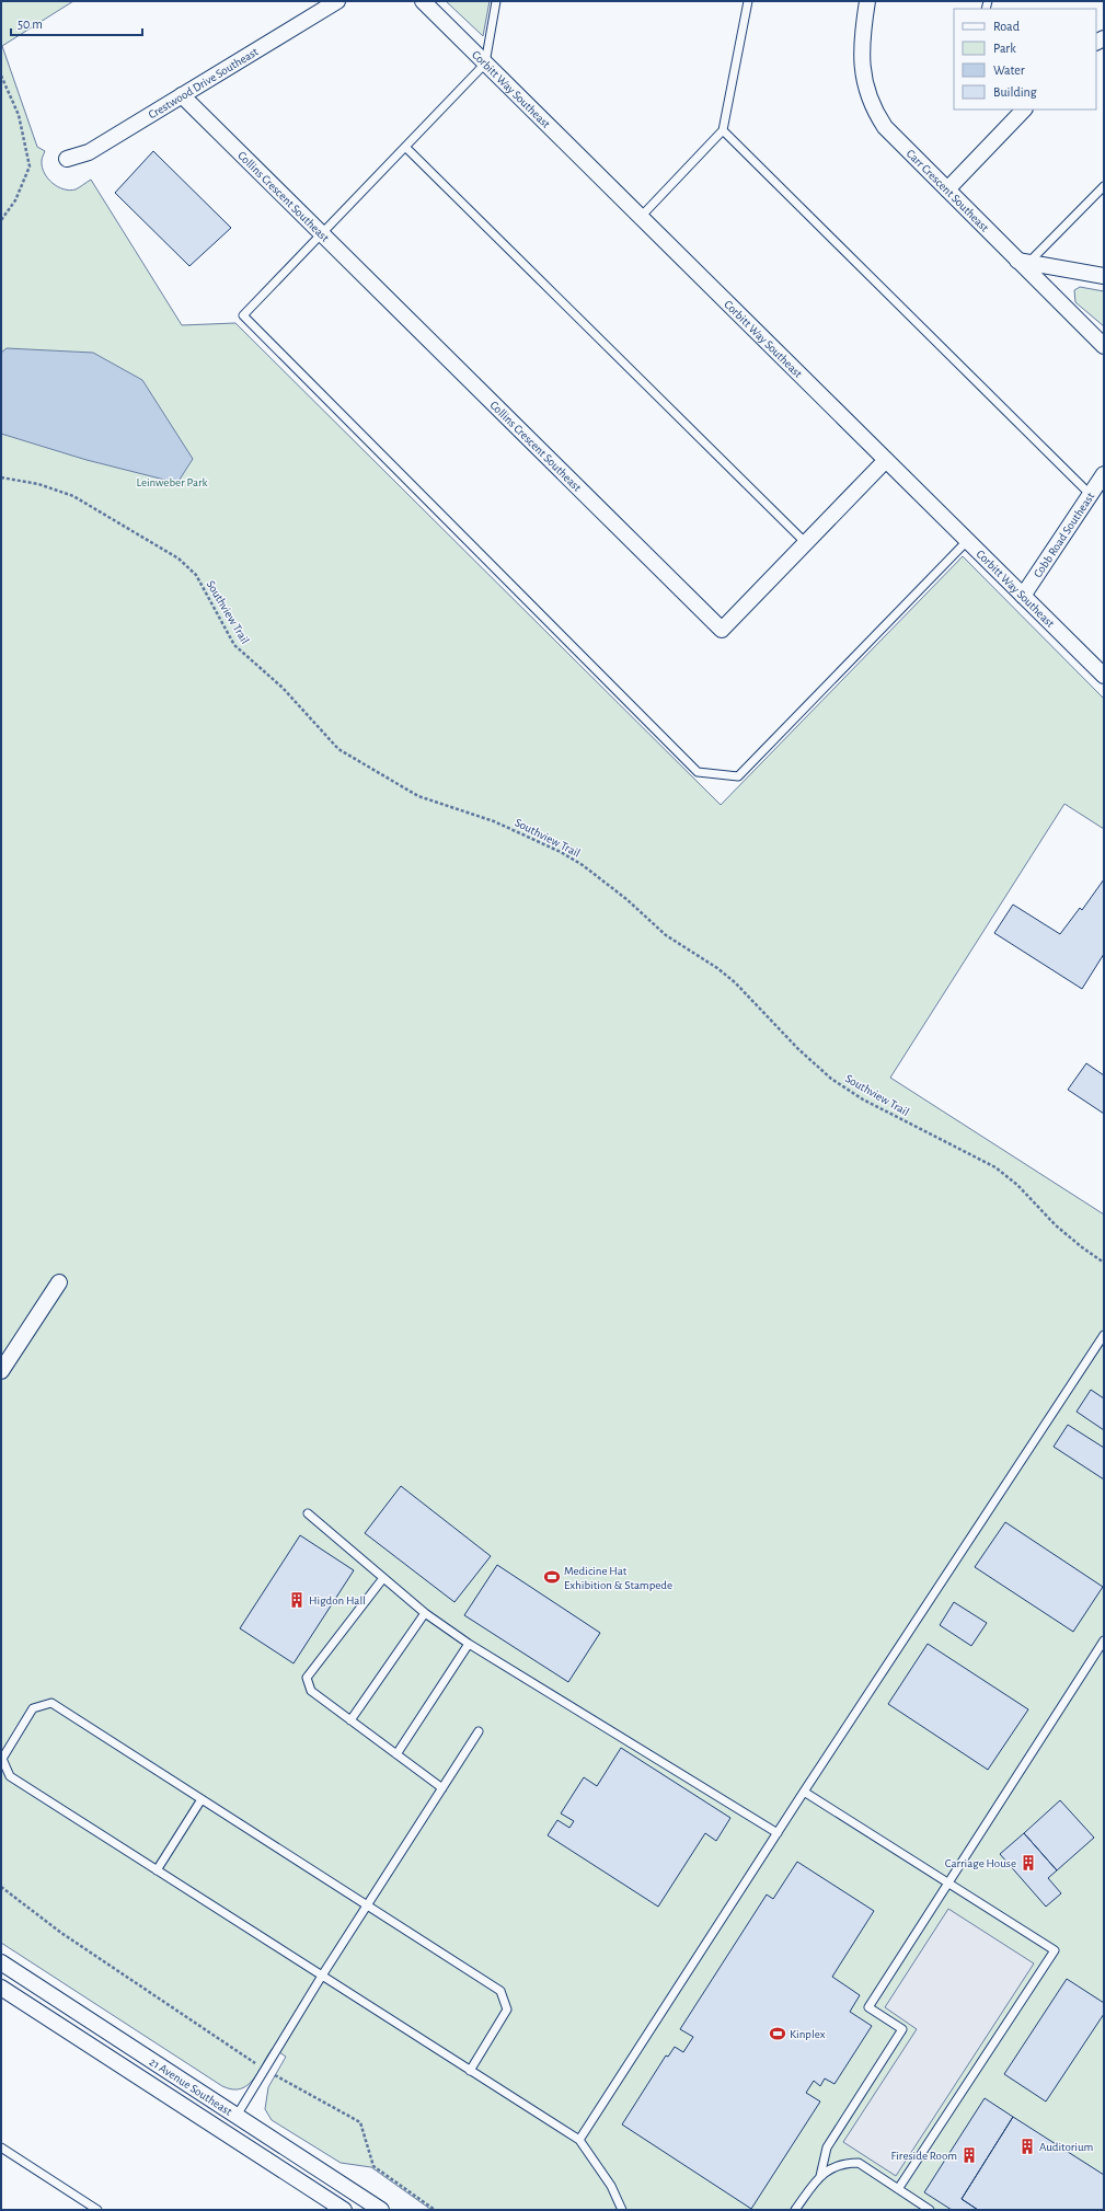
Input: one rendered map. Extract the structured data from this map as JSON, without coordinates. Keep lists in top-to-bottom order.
{
  "streets": {
    "street": [
      "Crestwood Drive Southeast",
      "Corbitt Way Southeast",
      "Carr Crescent Southeast",
      "Collins Crescent Southeast",
      "Cobb Road Southeast",
      "21 Avenue Southeast"
    ],
    "path": ["Southview Trail"]
  },
  "crossings": [
    ["Crestwood Drive Southeast", "Collins Crescent Southeast"],
    ["Corbitt Way Southeast", "Collins Crescent Southeast"],
    ["Corbitt Way Southeast", "Cobb Road Southeast"]
  ],
  "parks": ["Leinweber Park"],
  "places": {
    "sports": ["Medicine Hat Exhibition & Stampede", "Kinplex"],
    "building": [
      "Higdon Hall",
      "Carriage House",
      "Auditorium",
      "Fireside Room"
    ]
  },
  "legend": [
    "Road",
    "Park",
    "Water",
    "Building"
  ],
  "scale_bar": "50 m"
}
